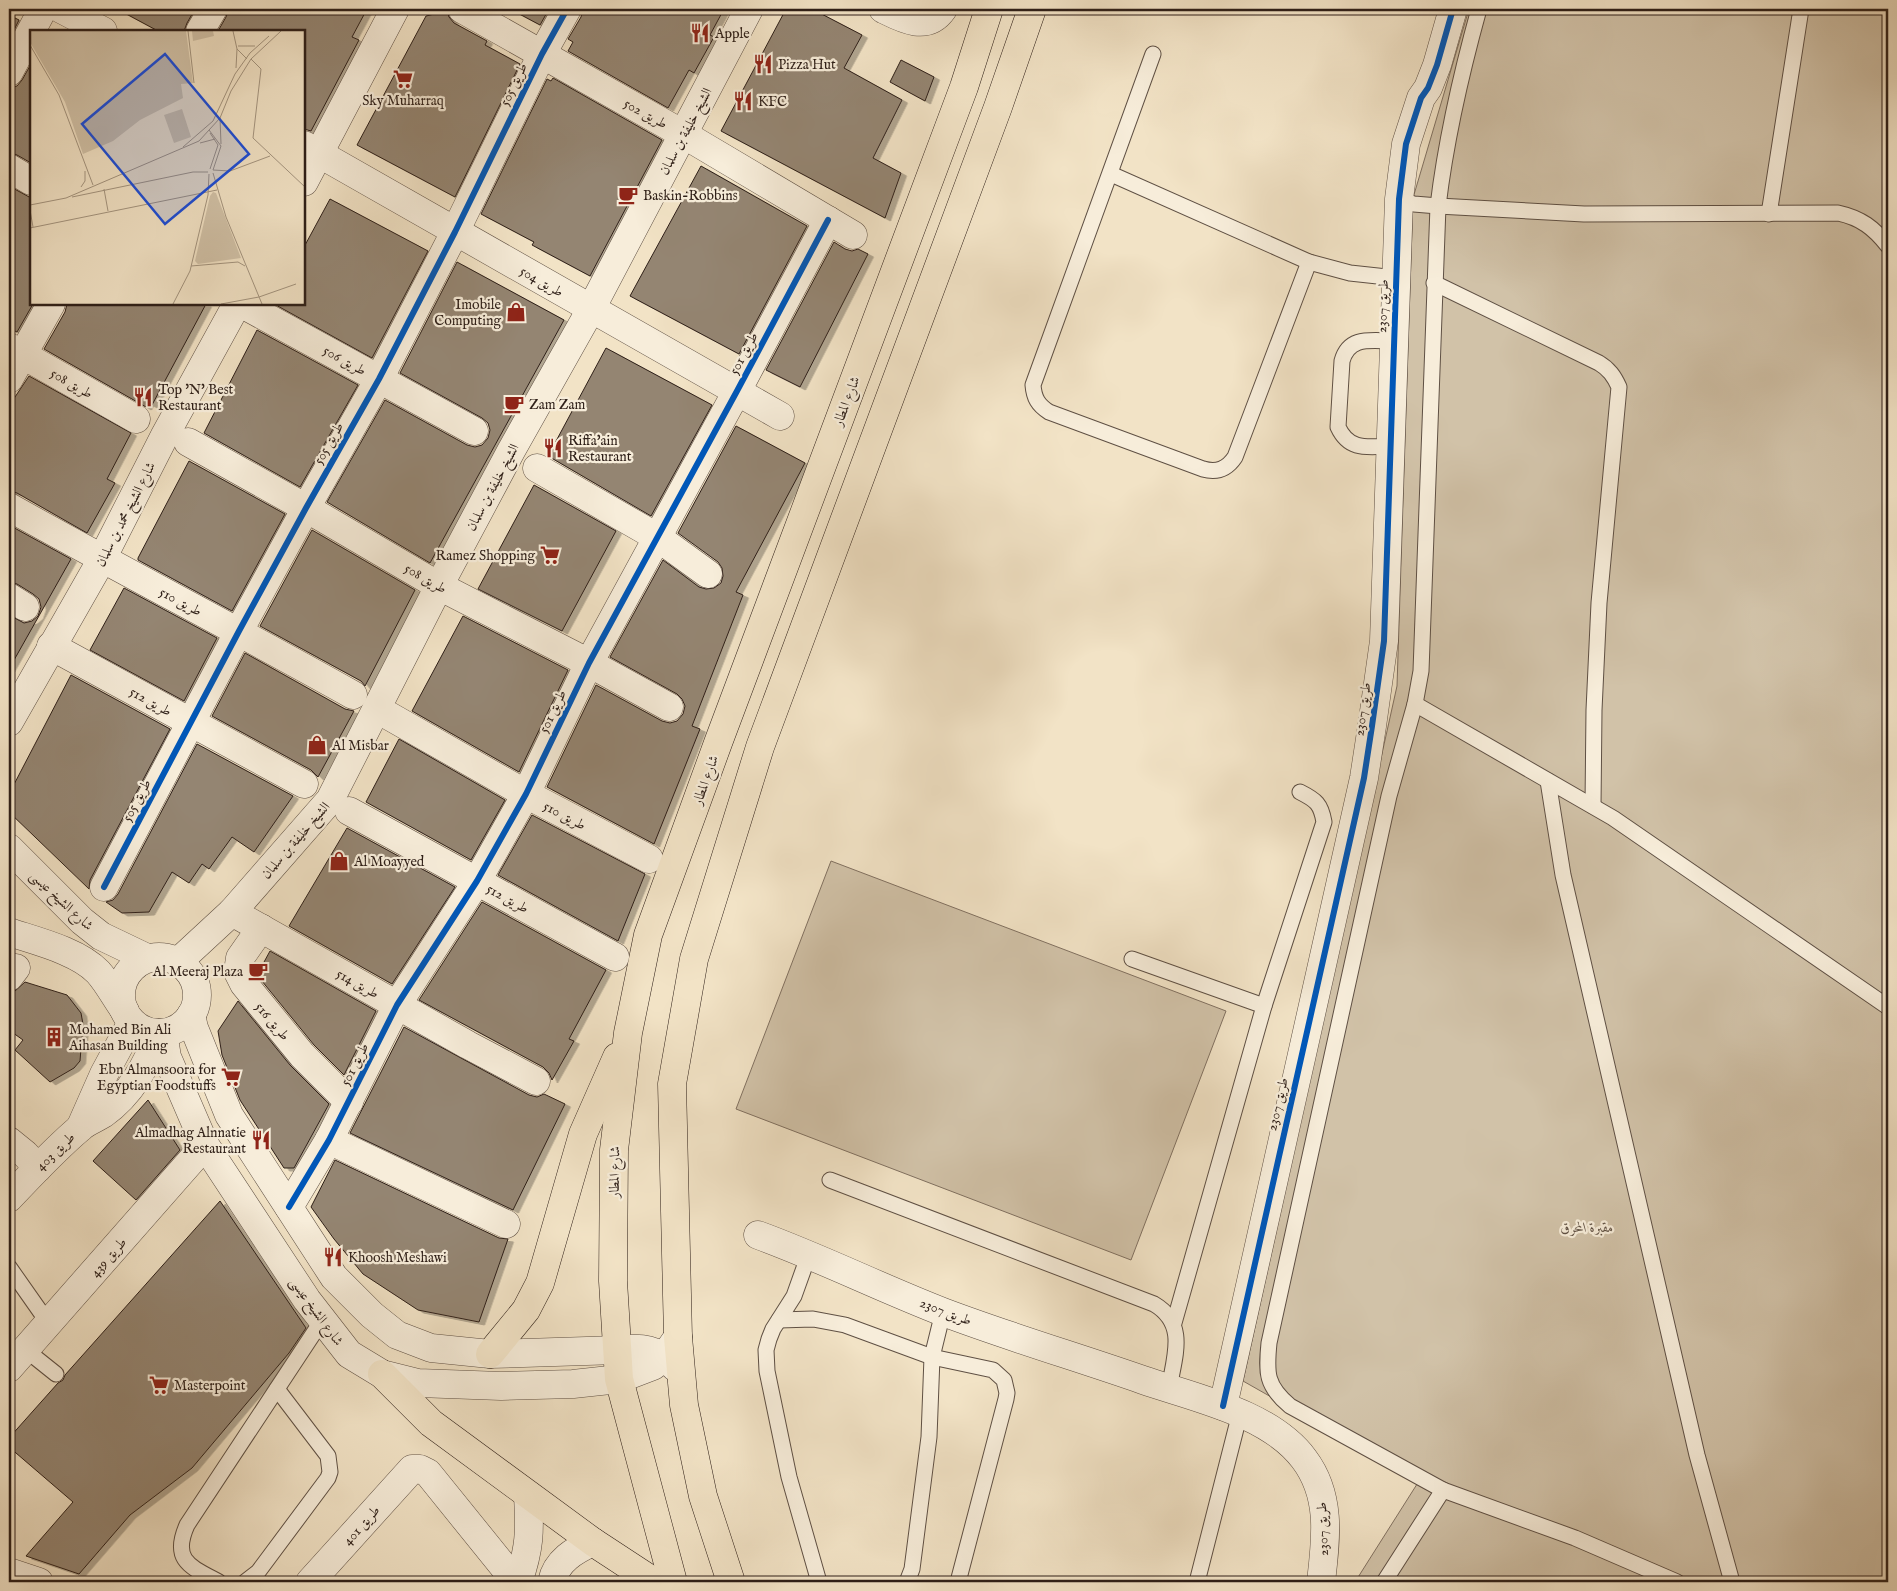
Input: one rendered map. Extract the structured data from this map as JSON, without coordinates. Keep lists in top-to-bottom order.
{
  "streets": {
    "main road": ["شارع المطار"],
    "street": [
      "طريق 505",
      "طريق 502",
      "الشيخ خليفة بن سلمان",
      "طريق 504",
      "طريق 2307",
      "طريق 501",
      "طريق 506",
      "طريق 508",
      "شارع الشيخ محمد بن سلمان",
      "طريق 510",
      "طريق 512",
      "شارع الشيخ عيسى",
      "طريق 514",
      "طريق 516",
      "طريق 403",
      "طريق 439",
      "طريق 401"
    ]
  },
  "crossings": [
    ["طريق 505", "طريق 502"],
    ["طريق 505", "طريق 504"],
    ["طريق 505", "طريق 506"],
    ["طريق 505", "طريق 508"],
    ["طريق 505", "طريق 510"],
    ["طريق 505", "طريق 512"],
    ["طريق 502", "الشيخ خليفة بن سلمان"],
    ["طريق 502", "طريق 501"],
    ["الشيخ خليفة بن سلمان", "طريق 504"],
    ["الشيخ خليفة بن سلمان", "طريق 508"],
    ["الشيخ خليفة بن سلمان", "طريق 510"],
    ["الشيخ خليفة بن سلمان", "شارع الشيخ عيسى"],
    ["الشيخ خليفة بن سلمان", "طريق 514"],
    ["الشيخ خليفة بن سلمان", "طريق 403"],
    ["طريق 504", "طريق 501"],
    ["طريق 501", "طريق 508"],
    ["طريق 501", "طريق 510"],
    ["طريق 501", "طريق 512"],
    ["طريق 501", "طريق 514"],
    ["طريق 501", "طريق 516"],
    ["شارع المطار", "شارع الشيخ عيسى"],
    ["شارع الشيخ محمد بن سلمان", "طريق 510"],
    ["شارع الشيخ محمد بن سلمان", "طريق 512"],
    ["شارع الشيخ عيسى", "طريق 403"],
    ["شارع الشيخ عيسى", "طريق 439"],
    ["طريق 514", "طريق 516"]
  ],
  "parks": ["مقبرة المحرق"],
  "places": {
    "restaurant": [
      "Apple",
      "Pizza Hut",
      "KFC",
      "Top 'N' Best Restaurant",
      "Riffa'ain Restaurant",
      "Almadhag Alnnatie Restaurant",
      "Khoosh Meshawi"
    ],
    "supermarket": [
      "Sky Muharraq",
      "Ramez Shopping",
      "Ebn Almansoora for Egyptian Foodstuffs",
      "Masterpoint"
    ],
    "cafe": ["Baskin-Robbins", "Zam Zam", "Al Meeraj Plaza"],
    "shop": ["Imobile Computing", "Al Misbar", "Al Moayyed"],
    "building": ["Mohamed Bin Ali Aihasan Building"]
  }
}
